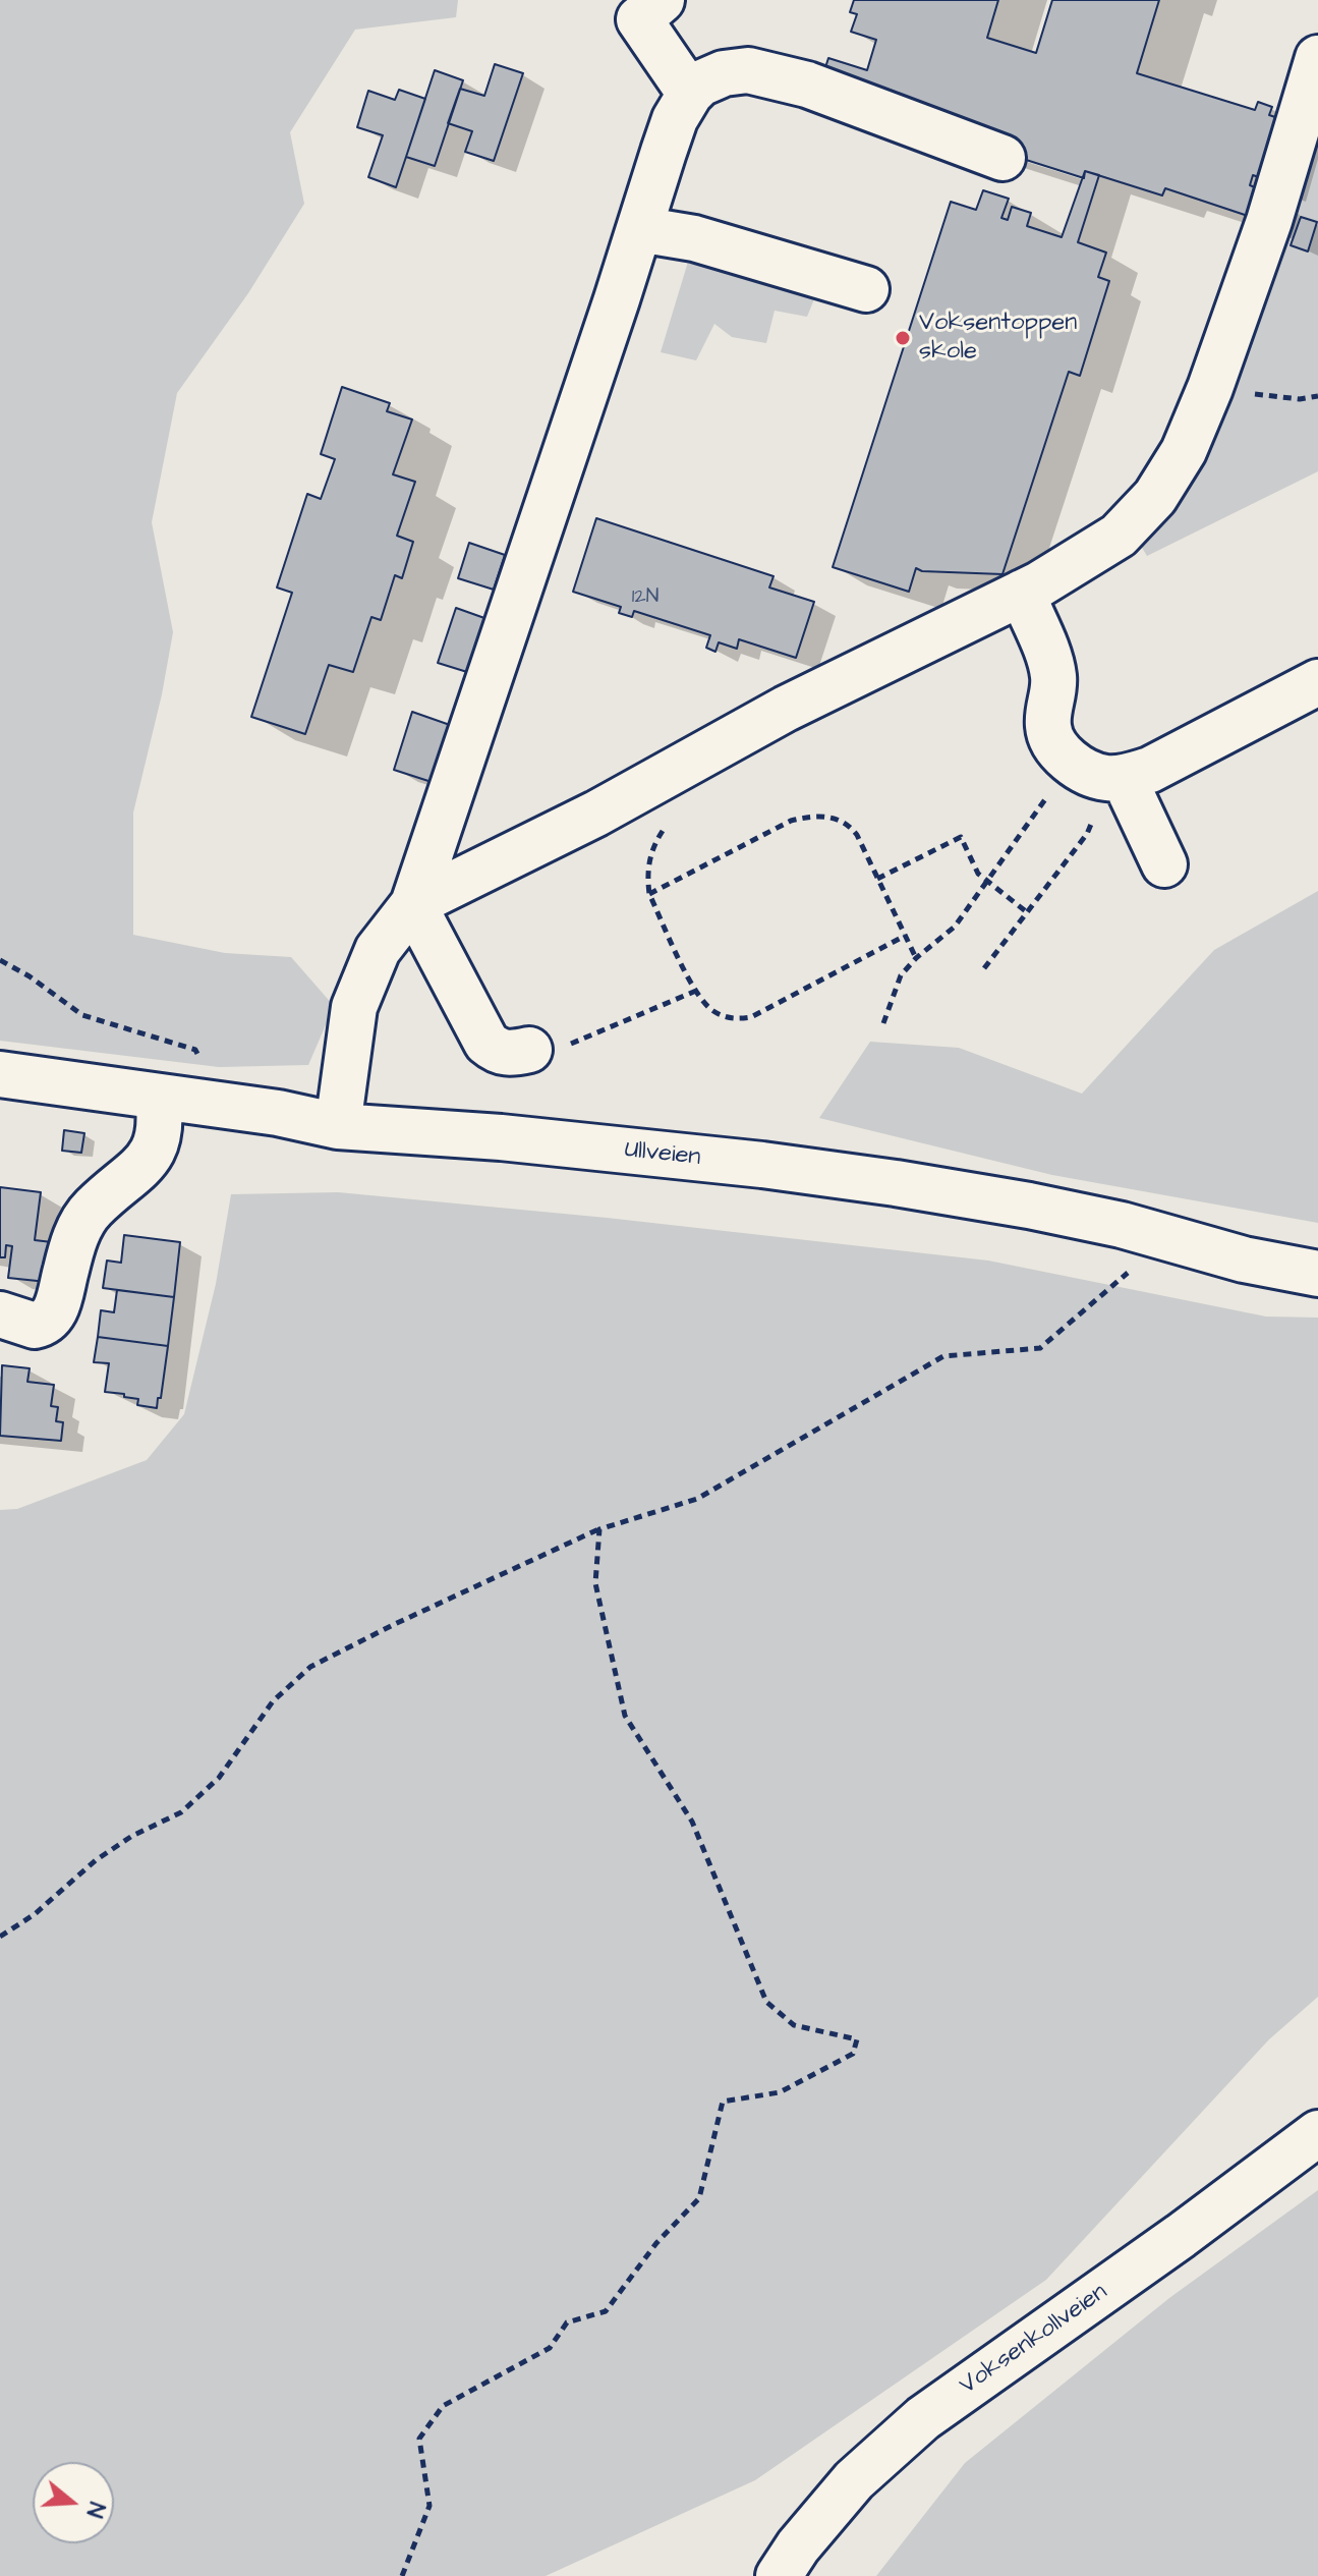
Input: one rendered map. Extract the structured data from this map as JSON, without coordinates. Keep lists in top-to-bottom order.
{
  "streets": {
    "street": ["Ullveien", "Voksenkollveien"]
  },
  "places": ["Voksentoppen skole"],
  "house_numbers": ["12N"],
  "north": "right"
}
